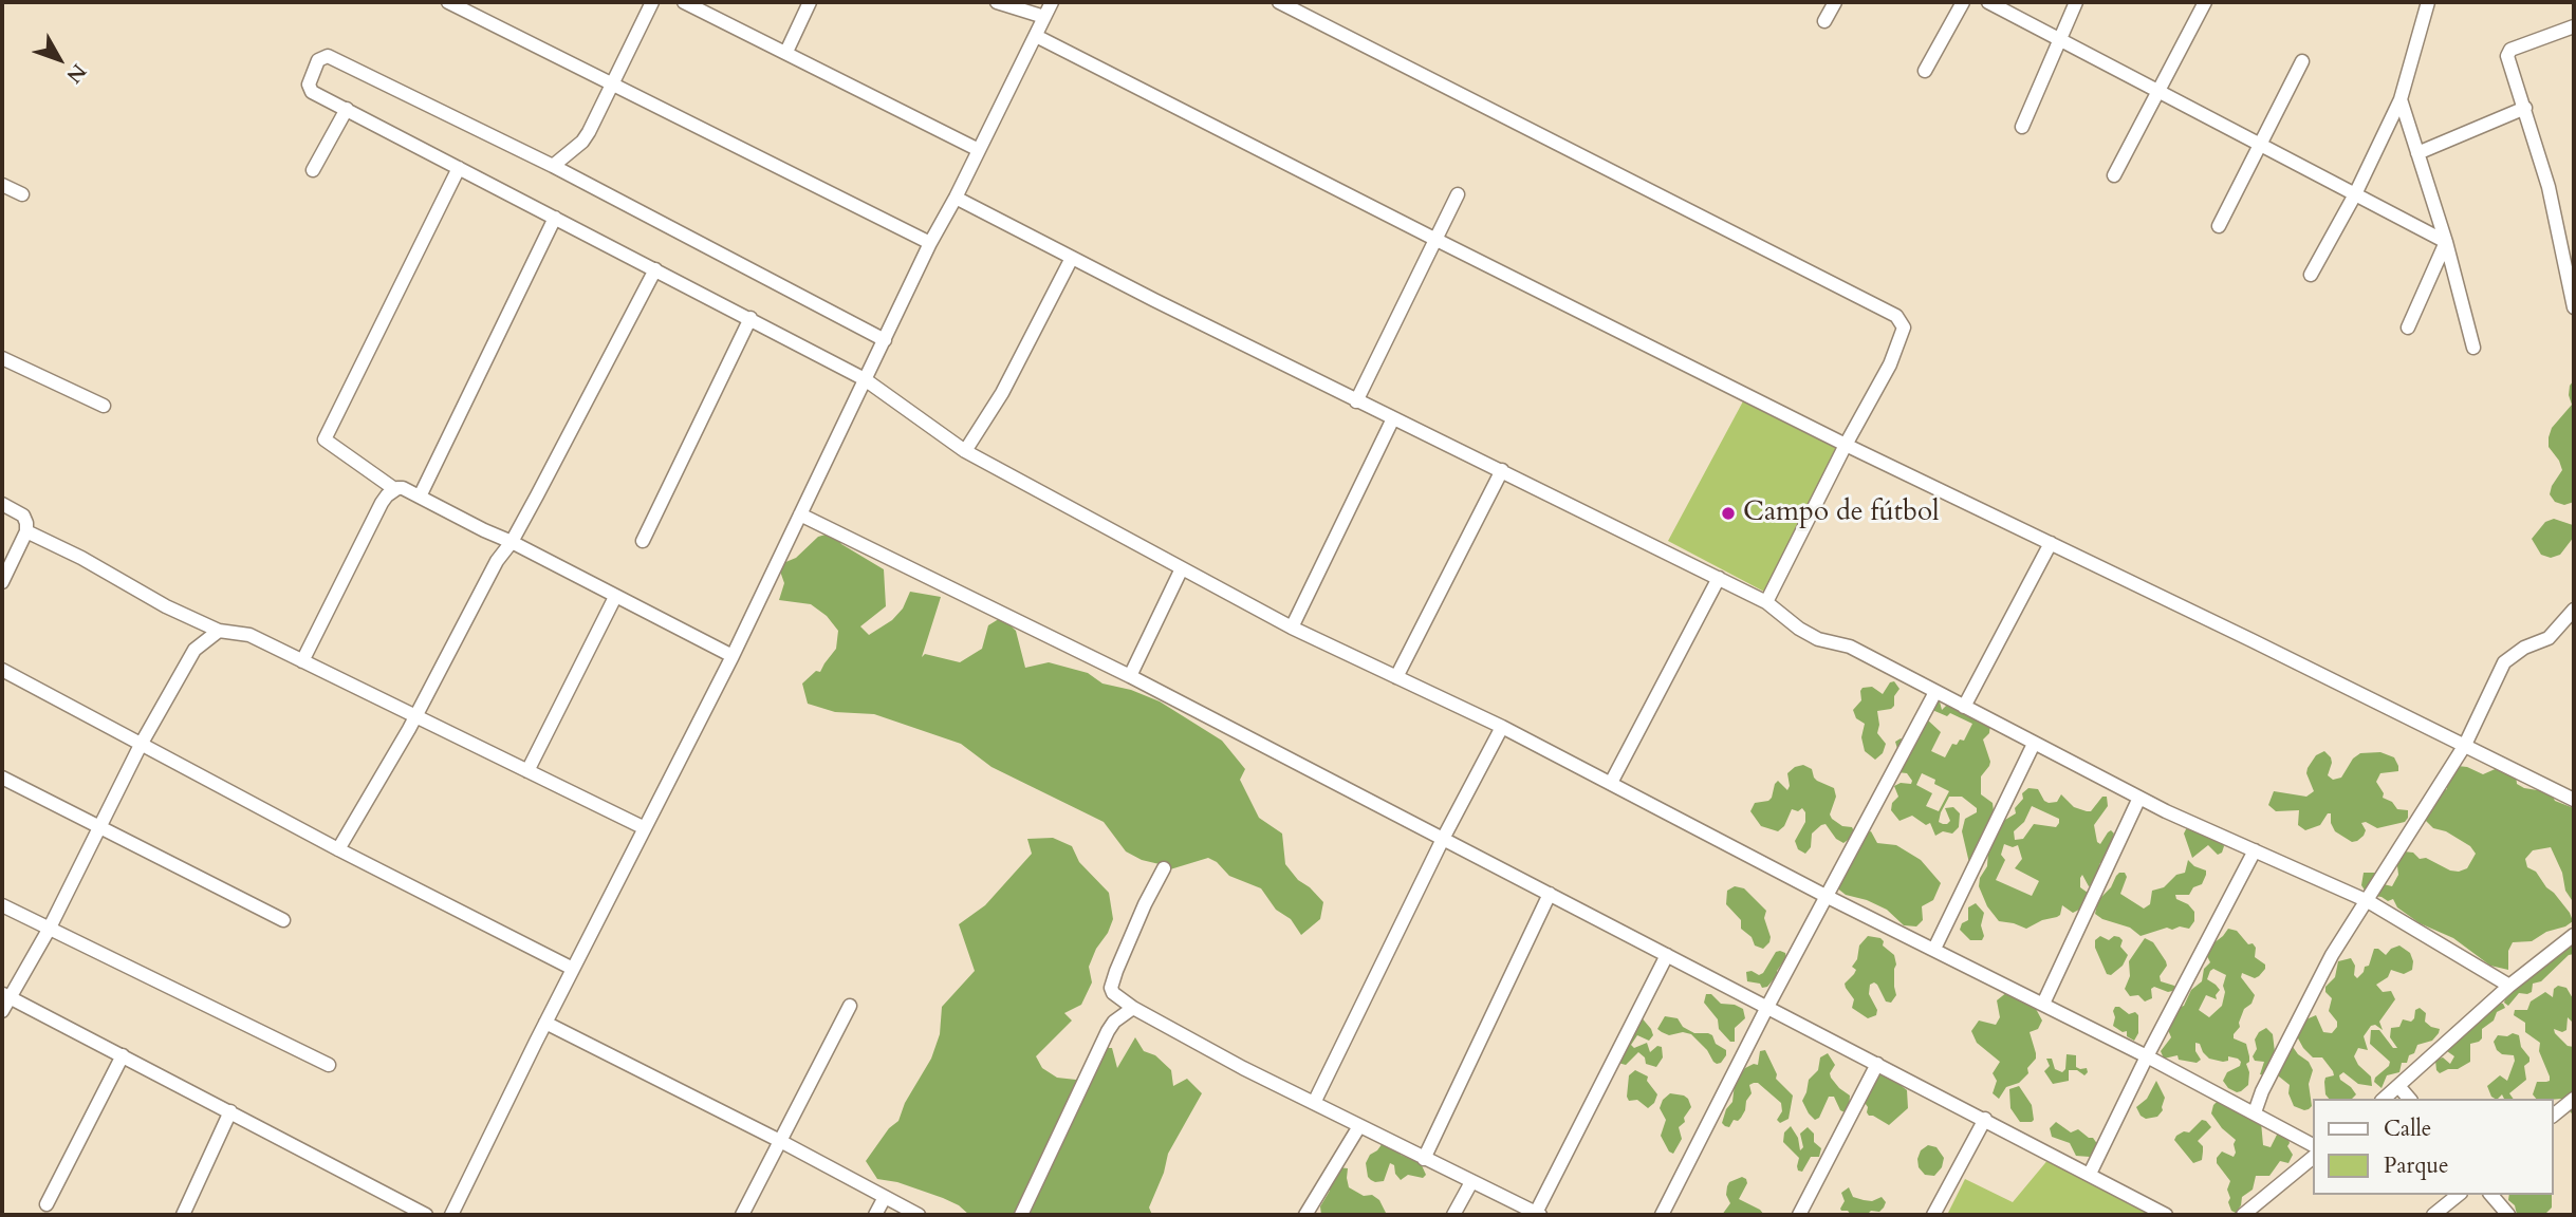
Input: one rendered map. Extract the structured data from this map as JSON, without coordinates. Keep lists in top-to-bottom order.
{
  "places": ["Campo de fútbol"],
  "legend": ["Calle", "Parque"],
  "north": "bottom right"
}
